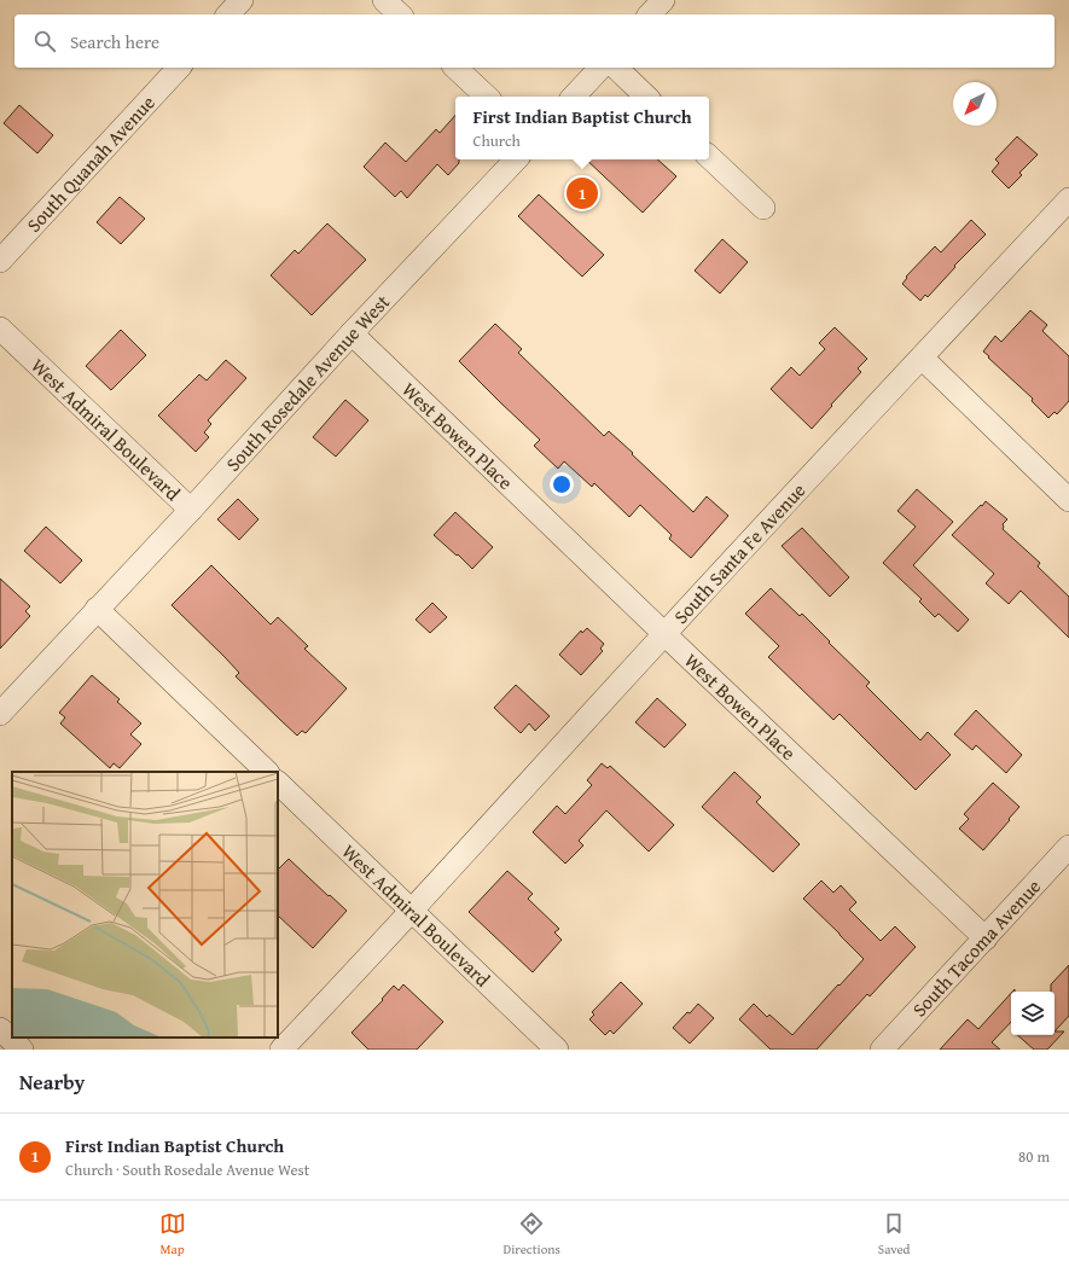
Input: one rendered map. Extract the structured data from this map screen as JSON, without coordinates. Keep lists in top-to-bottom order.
{
  "streets": {
    "street": [
      "South Quanah Avenue",
      "South Rosedale Avenue West",
      "West Admiral Boulevard",
      "West Bowen Place",
      "South Santa Fe Avenue",
      "South Tacoma Avenue"
    ]
  },
  "crossings": [
    ["South Rosedale Avenue West", "West Admiral Boulevard"],
    ["South Rosedale Avenue West", "West Bowen Place"],
    ["West Admiral Boulevard", "South Santa Fe Avenue"],
    ["West Bowen Place", "South Santa Fe Avenue"],
    ["West Bowen Place", "South Tacoma Avenue"]
  ],
  "north": "bottom left",
  "page": {
    "search": "Search here",
    "popup": ["First Indian Baptist Church", "Church"],
    "pins": "1",
    "heading": "Nearby",
    "list": [
      {
        "mark": "1",
        "name": "First Indian Baptist Church",
        "note": "Church · South Rosedale Avenue West",
        "value": "80 m"
      }
    ],
    "nav": ["Map", "Directions", "Saved"]
  }
}
